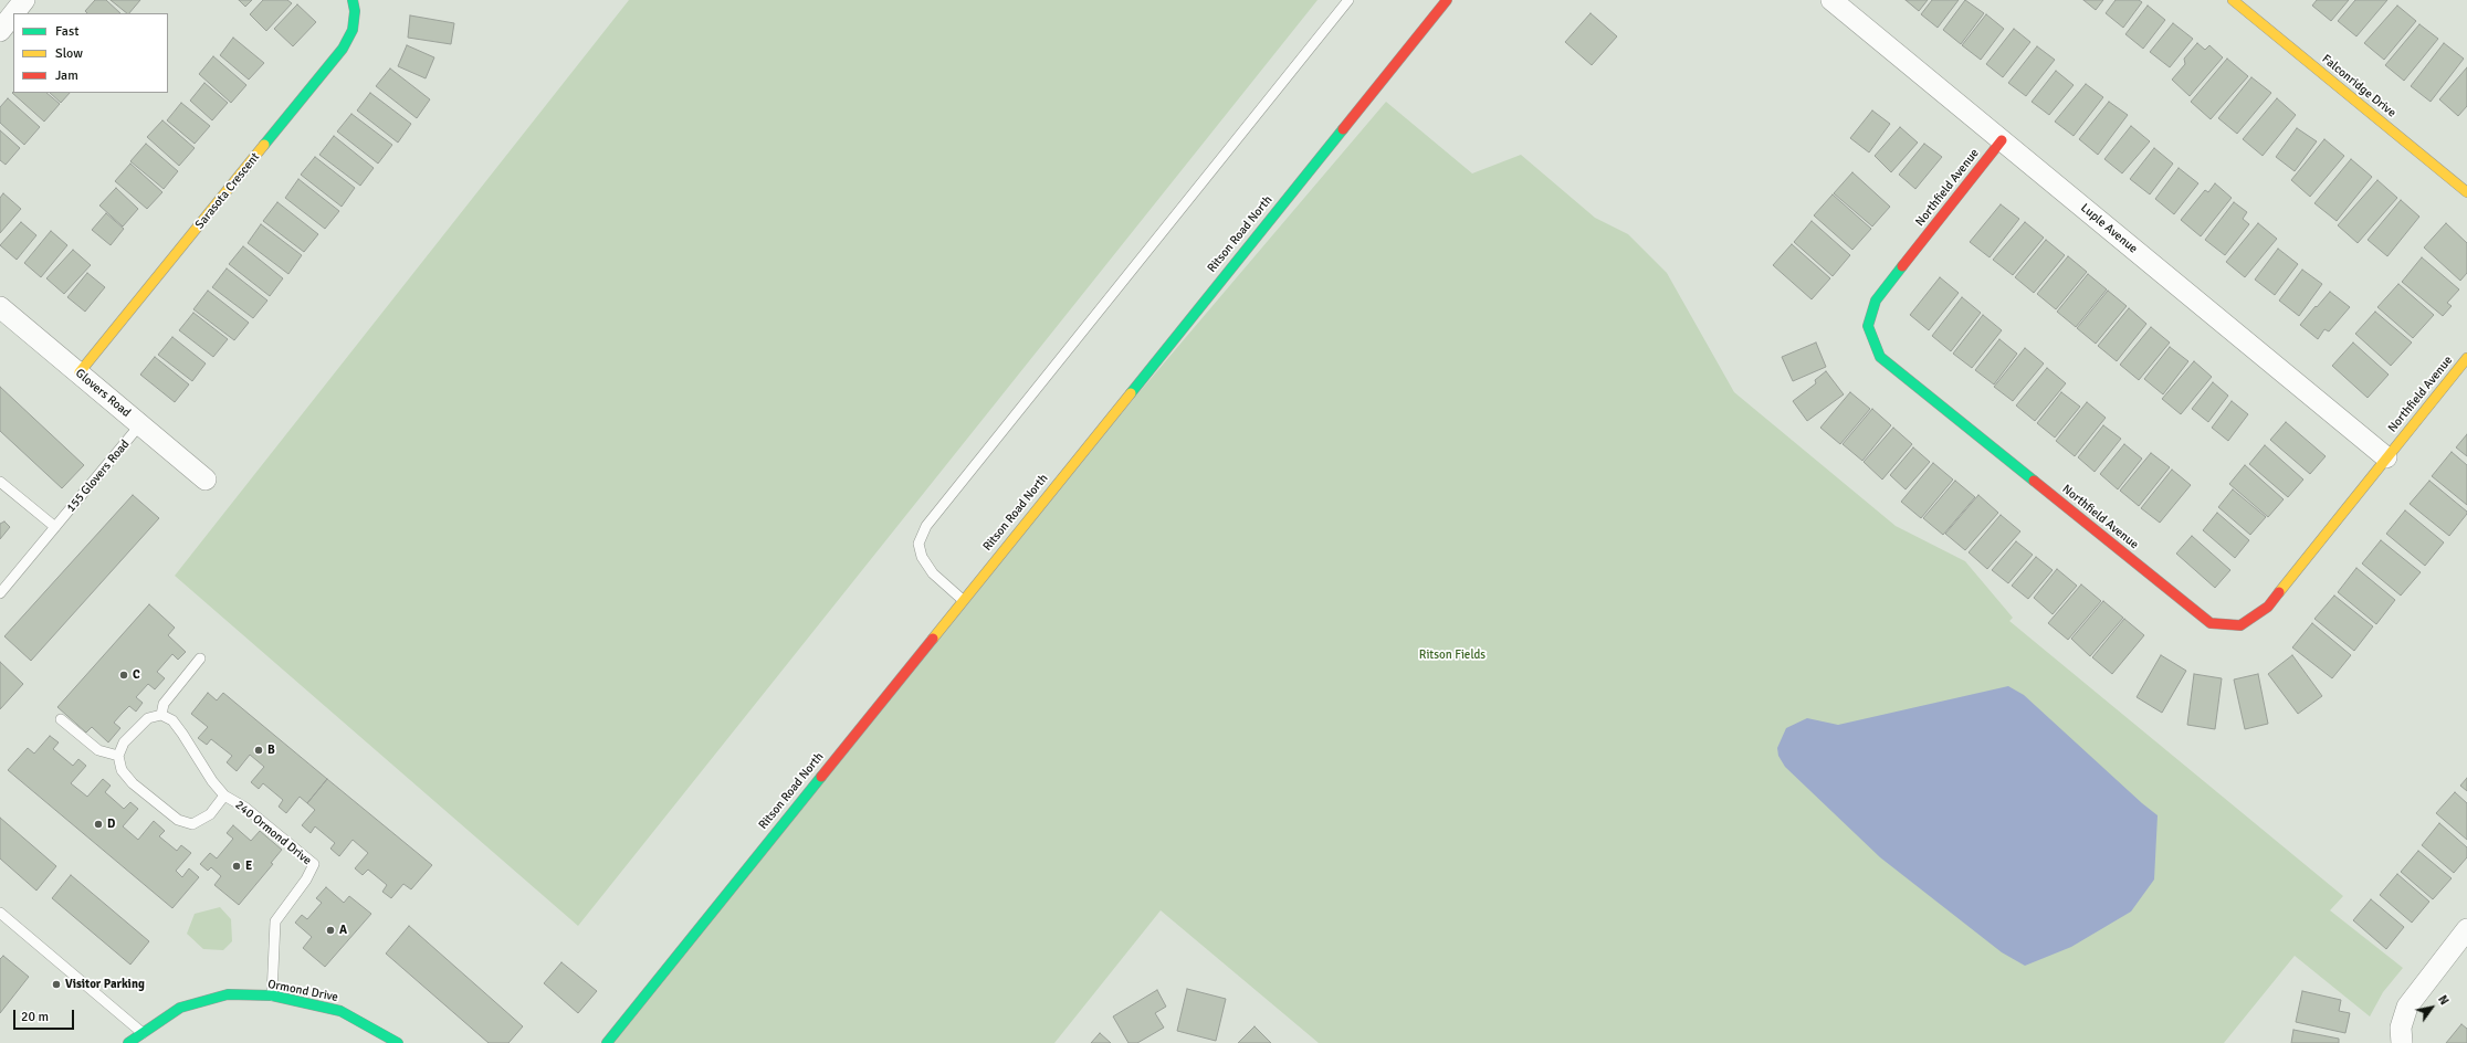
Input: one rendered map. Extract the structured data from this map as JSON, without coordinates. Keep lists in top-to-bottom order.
{
  "streets": {
    "street": [
      "Falconridge Drive",
      "Northfield Avenue",
      "Sarasota Crescent",
      "Luple Avenue",
      "Ritson Road North",
      "Glovers Road",
      "Ormond Drive"
    ],
    "lane": ["155 Glovers Road", "240 Ormond Drive"]
  },
  "crossings": [
    ["Northfield Avenue", "Luple Avenue"],
    ["Sarasota Crescent", "Glovers Road"],
    ["Glovers Road", "155 Glovers Road"],
    ["240 Ormond Drive", "Ormond Drive"]
  ],
  "parks": ["Ritson Fields"],
  "places": [
    "C",
    "B",
    "D",
    "E",
    "A",
    "Visitor Parking"
  ],
  "legend": ["Fast", "Slow", "Jam"],
  "scale_bar": "20 m",
  "north": "top right"
}
